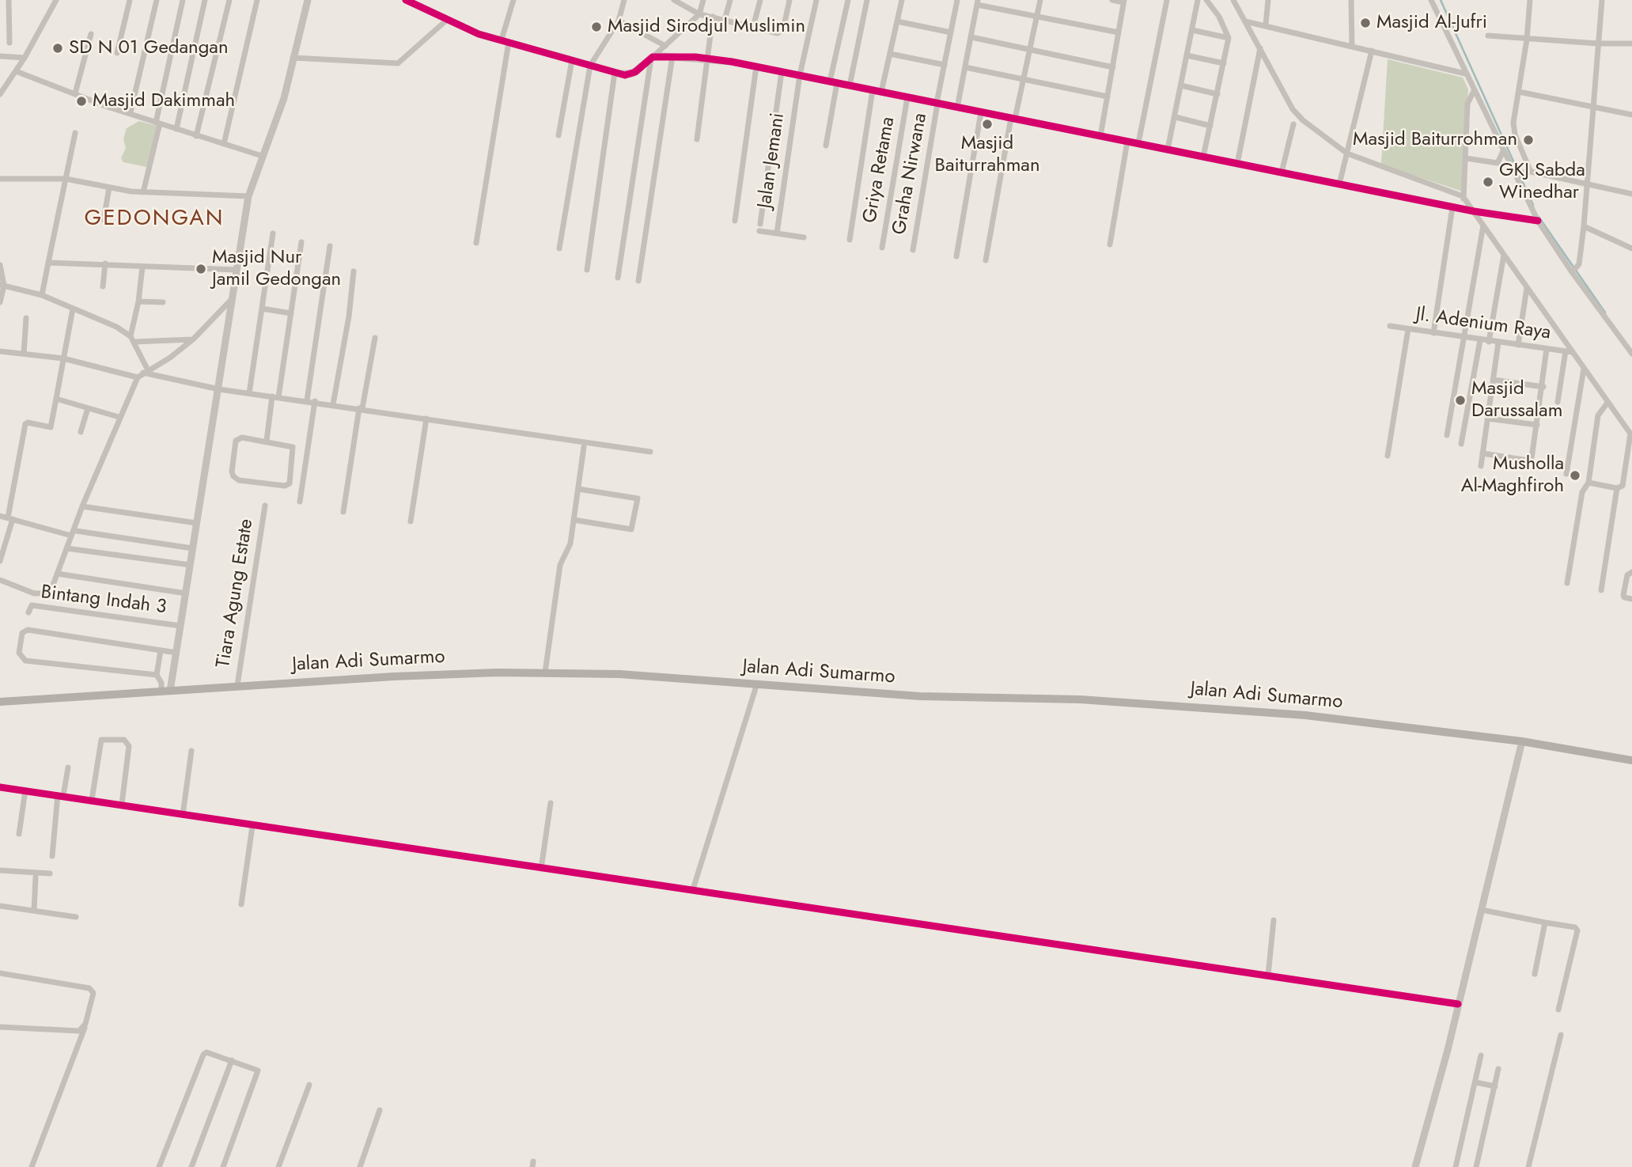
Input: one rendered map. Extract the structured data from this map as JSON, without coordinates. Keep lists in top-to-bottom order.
{
  "streets": {
    "main road": ["Jalan Adi Sumarmo"],
    "street": [
      "Jalan Jemani",
      "Griya Retama",
      "Graha Nirwana",
      "Jl. Adenium Raya",
      "Tiara Agung Estate",
      "Bintang Indah 3"
    ]
  },
  "crossings": [
    ["Tiara Agung Estate", "Jalan Adi Sumarmo"]
  ],
  "districts": ["GEDONGAN"],
  "places": [
    "Masjid Al-Jufri",
    "Masjid Sirodjul Muslimin",
    "SD N 01 Gedangan",
    "Masjid Dakimmah",
    "Masjid Baiturrahman",
    "Masjid Baiturrohman",
    "GKJ Sabda Winedhar",
    "Masjid Nur Jamil Gedongan",
    "Masjid Darussalam",
    "Musholla Al-Maghfiroh"
  ]
}
